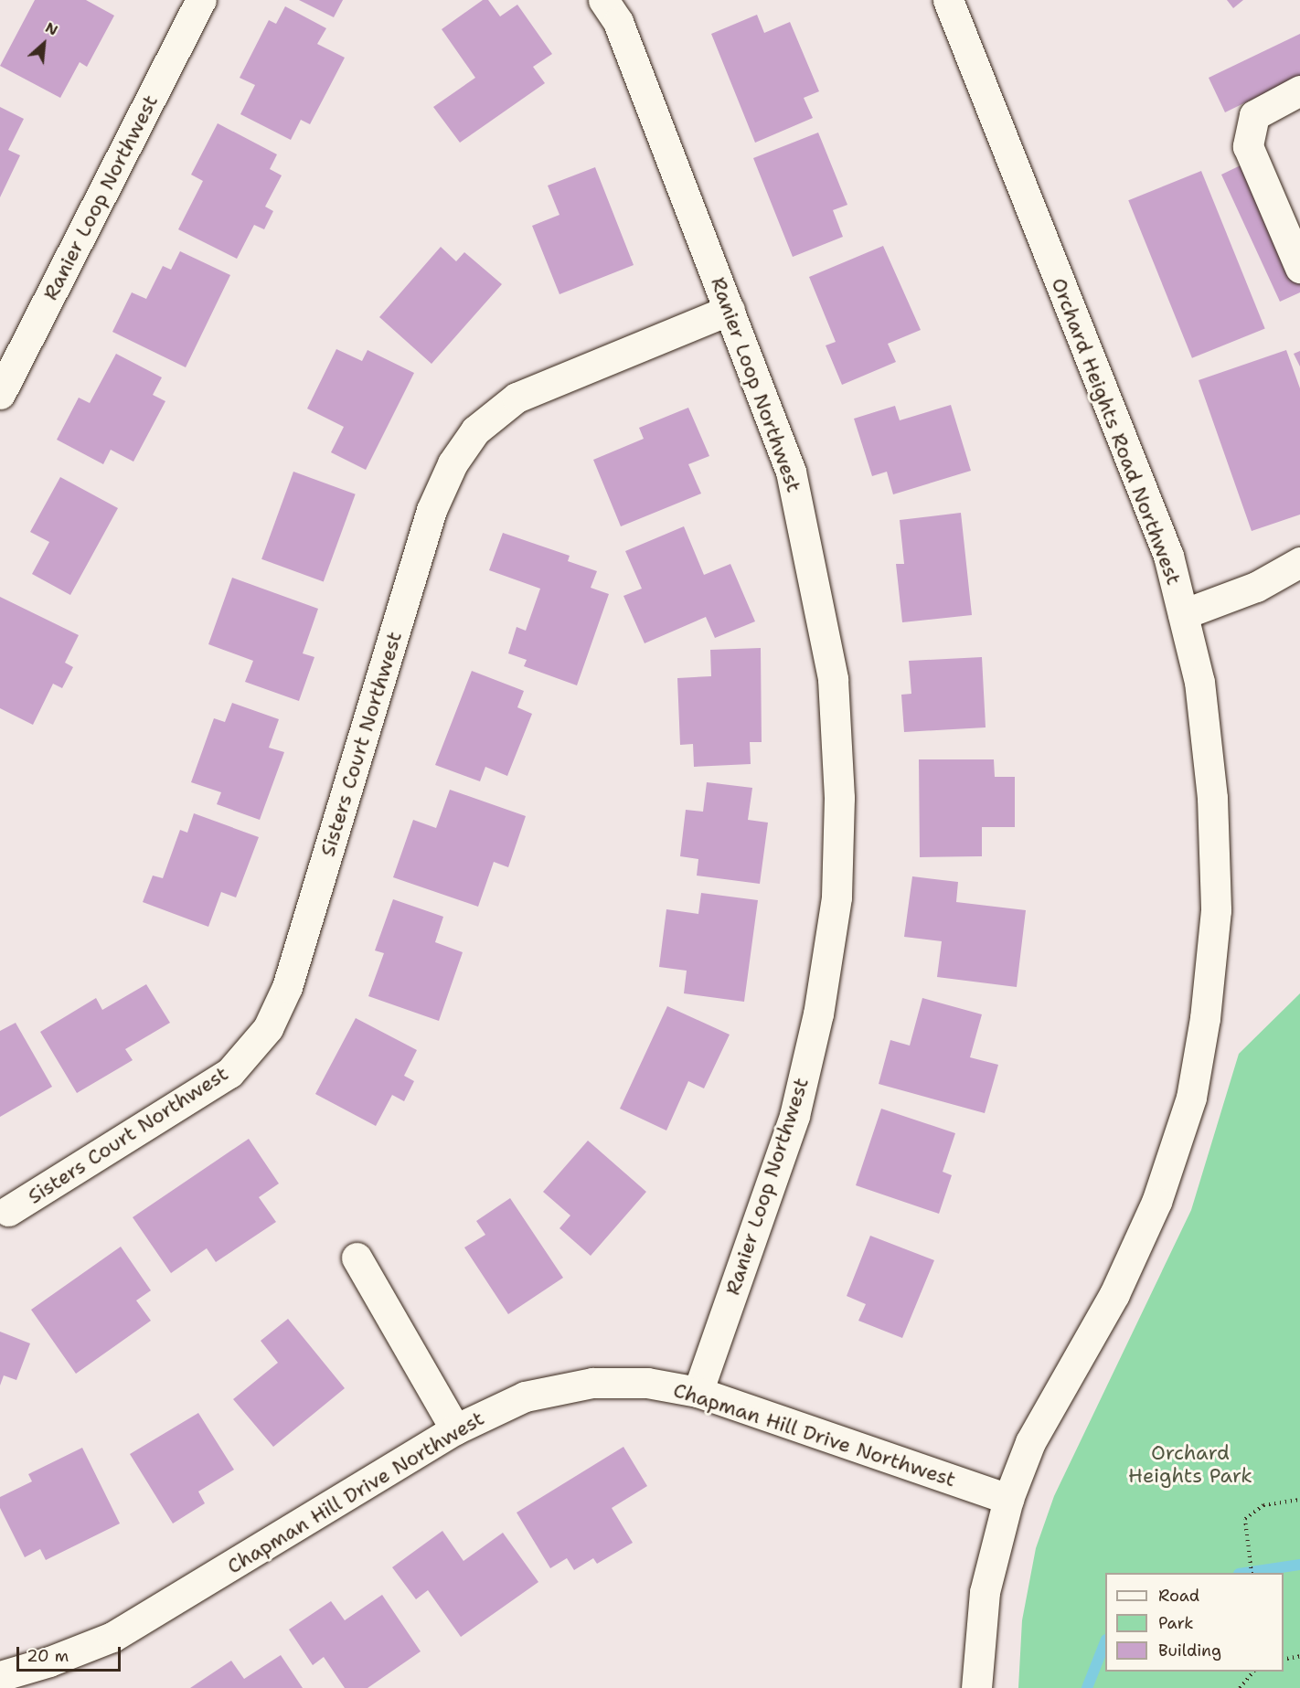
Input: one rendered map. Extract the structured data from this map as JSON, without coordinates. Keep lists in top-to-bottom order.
{
  "streets": {
    "street": [
      "Ranier Loop Northwest",
      "Orchard Heights Road Northwest",
      "Sisters Court Northwest",
      "Chapman Hill Drive Northwest"
    ]
  },
  "crossings": [
    ["Ranier Loop Northwest", "Sisters Court Northwest"],
    ["Ranier Loop Northwest", "Chapman Hill Drive Northwest"],
    ["Orchard Heights Road Northwest", "Chapman Hill Drive Northwest"]
  ],
  "parks": ["Orchard Heights Park"],
  "legend": ["Road", "Park", "Building"],
  "scale_bar": "20 m",
  "north": "top right"
}
